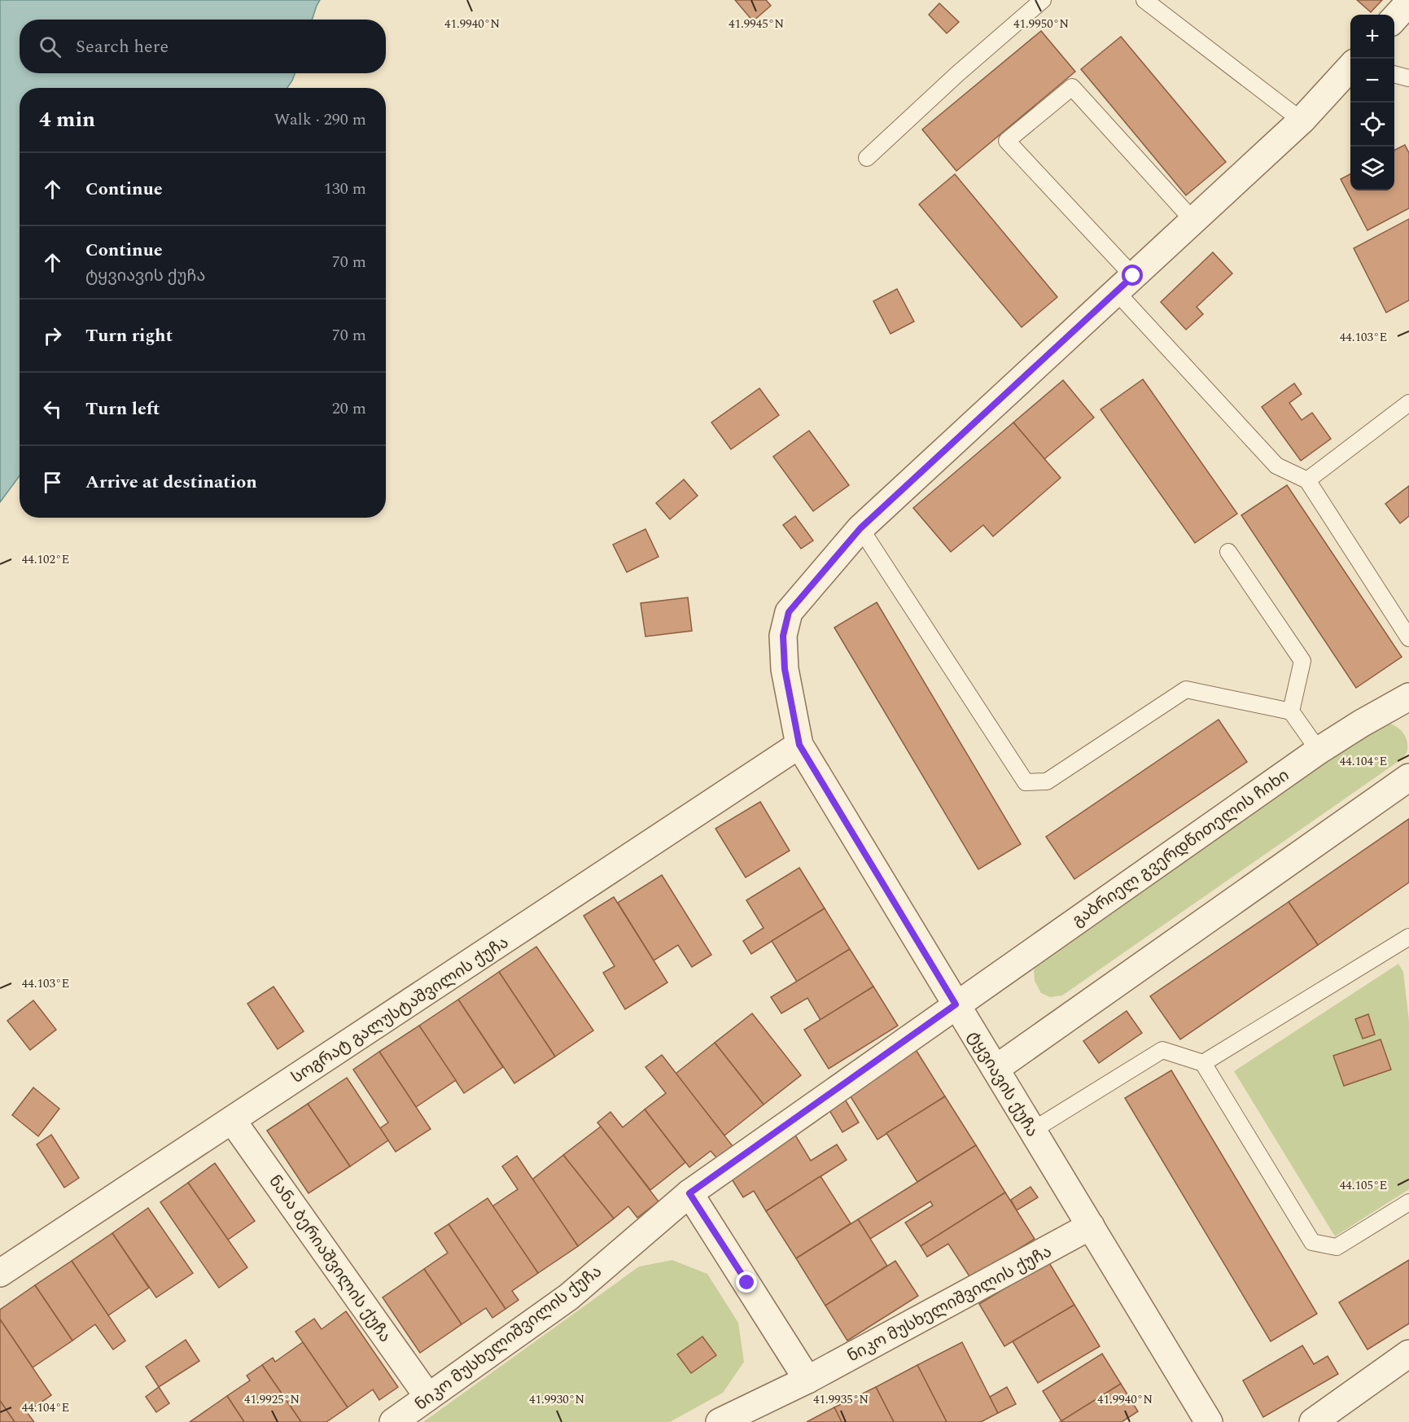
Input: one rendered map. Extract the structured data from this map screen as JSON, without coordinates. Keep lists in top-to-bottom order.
{
  "streets": {
    "street": [
      "გაბრიელ გვერდწითელის ჩიხი",
      "სოგრატ გალუსტაშვილის ქუჩა",
      "ტყვიავის ქუჩა",
      "ნანა ბერიაშვილის ქუჩა",
      "ნიკო მუსხელიშვილის ქუჩა"
    ]
  },
  "crossings": [
    ["გაბრიელ გვერდწითელის ჩიხი", "ტყვიავის ქუჩა"],
    ["გაბრიელ გვერდწითელის ჩიხი", "ნიკო მუსხელიშვილის ქუჩა"],
    ["სოგრატ გალუსტაშვილის ქუჩა", "ტყვიავის ქუჩა"],
    ["სოგრატ გალუსტაშვილის ქუჩა", "ნანა ბერიაშვილის ქუჩა"],
    ["ტყვიავის ქუჩა", "ნიკო მუსხელიშვილის ქუჩა"],
    ["ნანა ბერიაშვილის ქუჩა", "ნიკო მუსხელიშვილის ქუჩა"]
  ],
  "page": {
    "map_buttons": ["+", "−"],
    "search": "Search here",
    "heading": ["4 min", "Walk · 290 m"],
    "list": [
      ["Continue", "130 m"],
      ["Continue", "ტყვიავის ქუჩა", "70 m"],
      ["Turn right", "70 m"],
      ["Turn left", "20 m"],
      "Arrive at destination"
    ]
  },
  "coordinates": [
    "41.9940°N",
    "41.9945°N",
    "41.9950°N",
    "44.103°E",
    "44.102°E",
    "44.104°E",
    "44.105°E",
    "41.9925°N",
    "41.9930°N",
    "41.9935°N"
  ]
}
